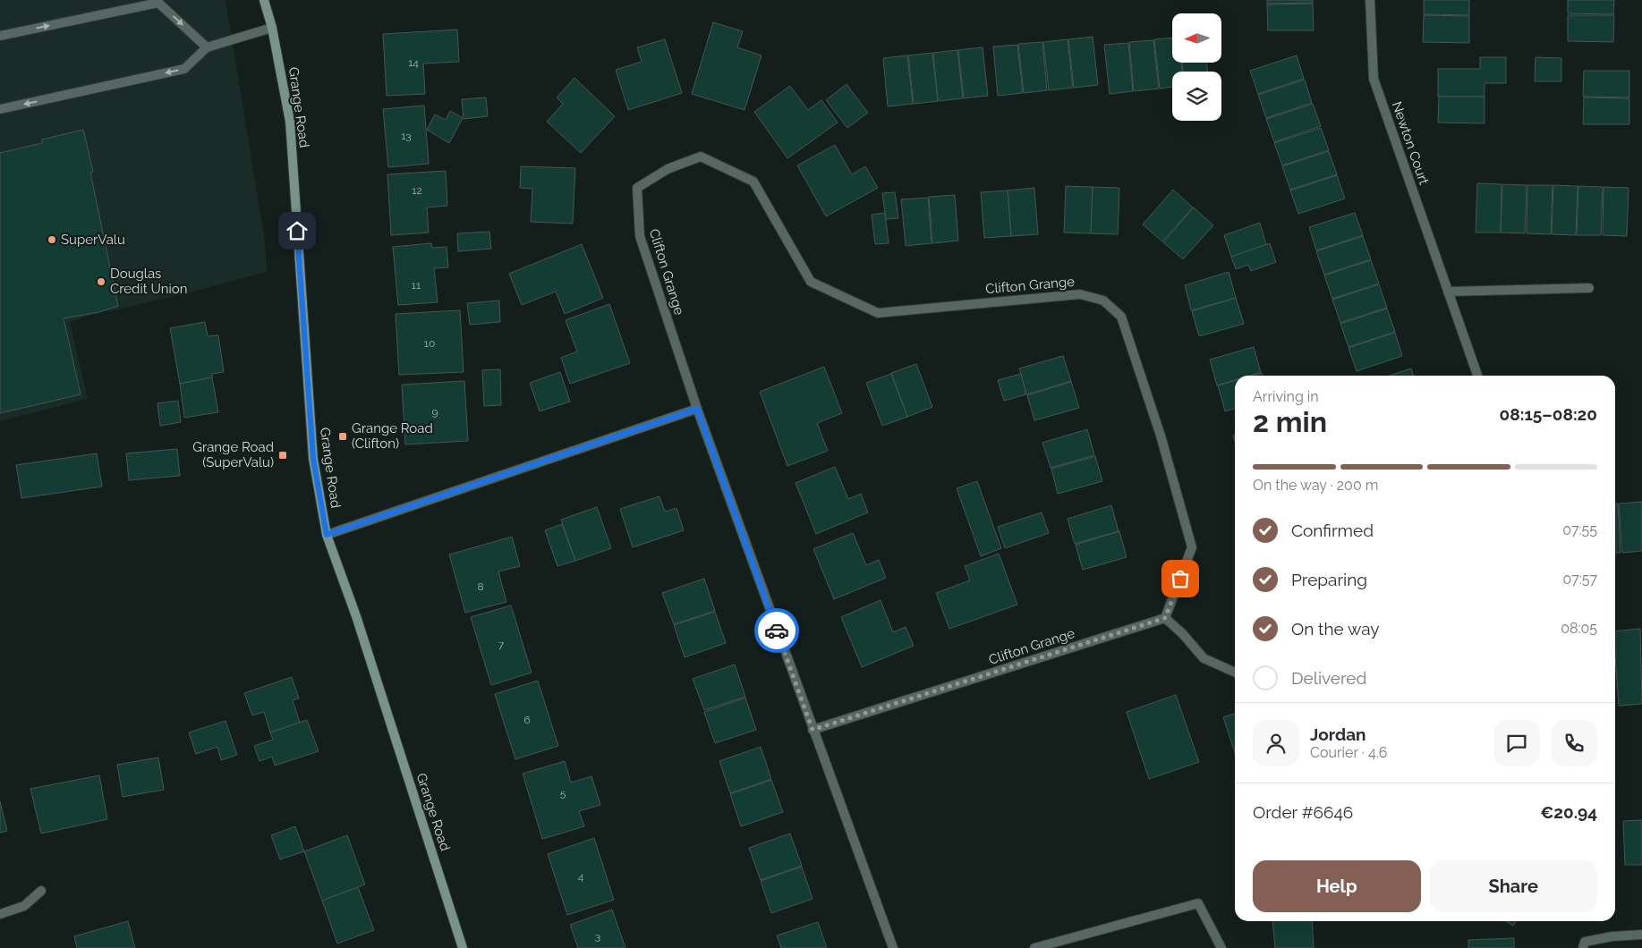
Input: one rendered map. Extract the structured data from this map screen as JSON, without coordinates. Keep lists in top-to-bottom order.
{
  "streets": {
    "main road": ["Grange Road"],
    "street": ["Newton Court", "Clifton Grange"]
  },
  "places": {
    "other": ["SuperValu", "Douglas Credit Union"],
    "transit": ["Grange Road (Clifton)", "Grange Road (SuperValu)"]
  },
  "house_numbers": [
    "14",
    "13",
    "12",
    "11",
    "10",
    "9",
    "8",
    "7",
    "6",
    "5",
    "4",
    "3"
  ],
  "north": "left",
  "page": {
    "heading": ["2 min", "Arriving in", "08:15–08:20"],
    "panel": [
      "Jordan",
      "Courier · 4.6",
      "Order #6646",
      "€20.94"
    ],
    "bar": "On the way · 200 m",
    "list": [
      ["Confirmed", "07:55"],
      ["Preparing", "07:57"],
      ["On the way", "08:05"],
      "Delivered"
    ],
    "buttons": ["Help", "Share"]
  }
}
